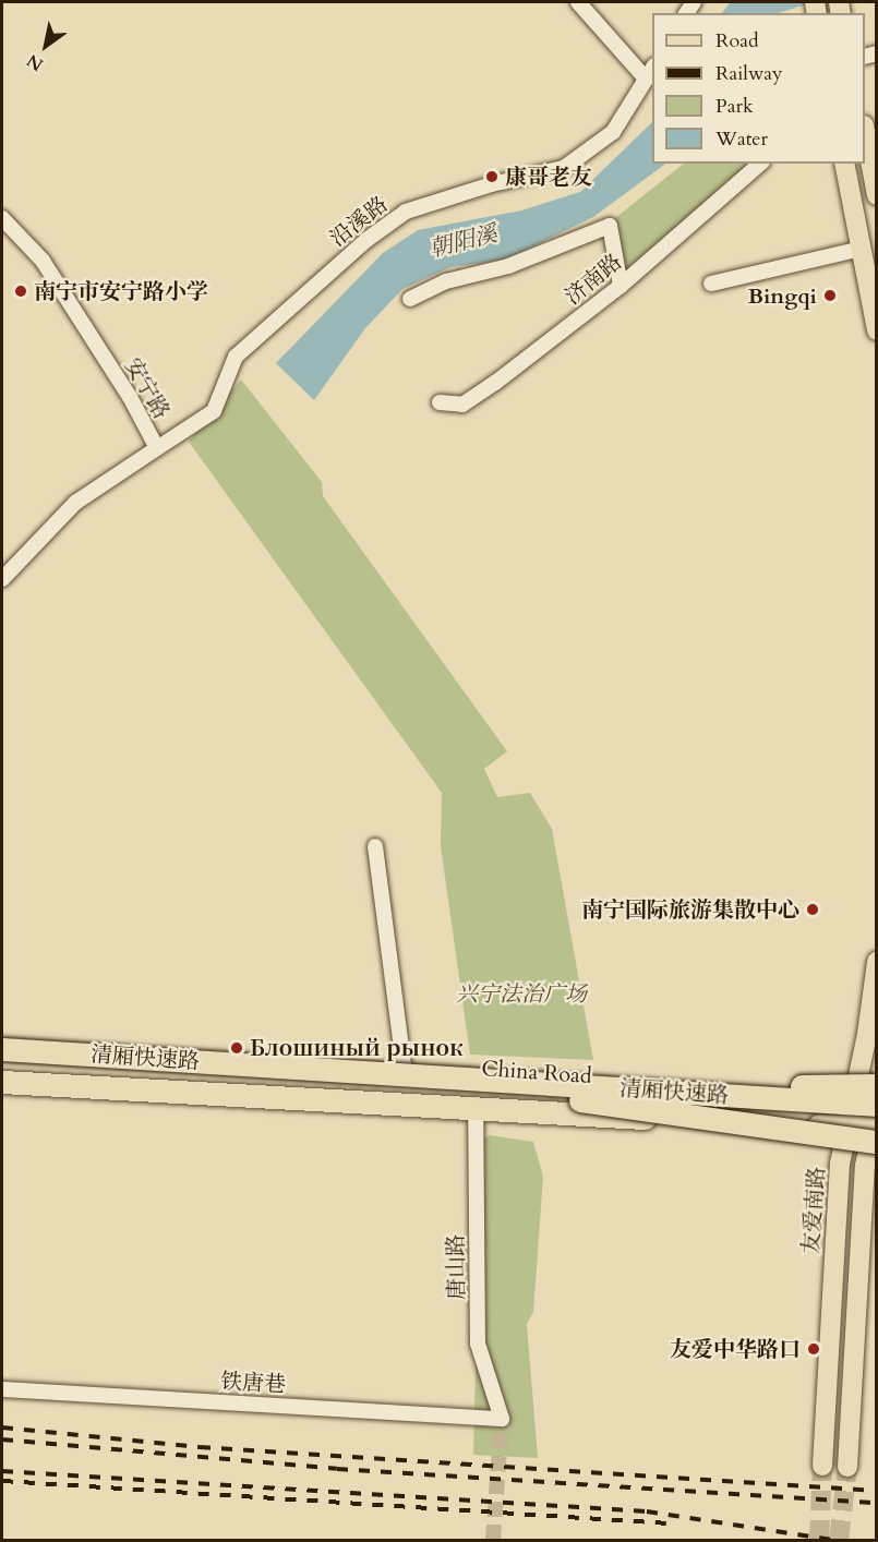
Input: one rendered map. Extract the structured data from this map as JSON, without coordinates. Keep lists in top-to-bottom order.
{
  "streets": {
    "highway": ["清厢快速路", "China Road"],
    "main road": ["友爱南路"],
    "street": [
      "沿溪路",
      "济南路",
      "安宁路",
      "唐山路",
      "铁唐巷"
    ]
  },
  "crossings": [
    ["沿溪路", "安宁路"],
    ["China Road", "友爱南路"],
    ["China Road", "唐山路"],
    ["唐山路", "铁唐巷"]
  ],
  "water": ["朝阳溪"],
  "parks": ["兴宁法治广场"],
  "places": [
    "康哥老友",
    "南宁市安宁路小学",
    "Bingqi",
    "南宁国际旅游集散中心",
    "Блошиный рынок",
    "友爱中华路口"
  ],
  "legend": [
    "Road",
    "Railway",
    "Park",
    "Water"
  ],
  "north": "bottom left"
}
